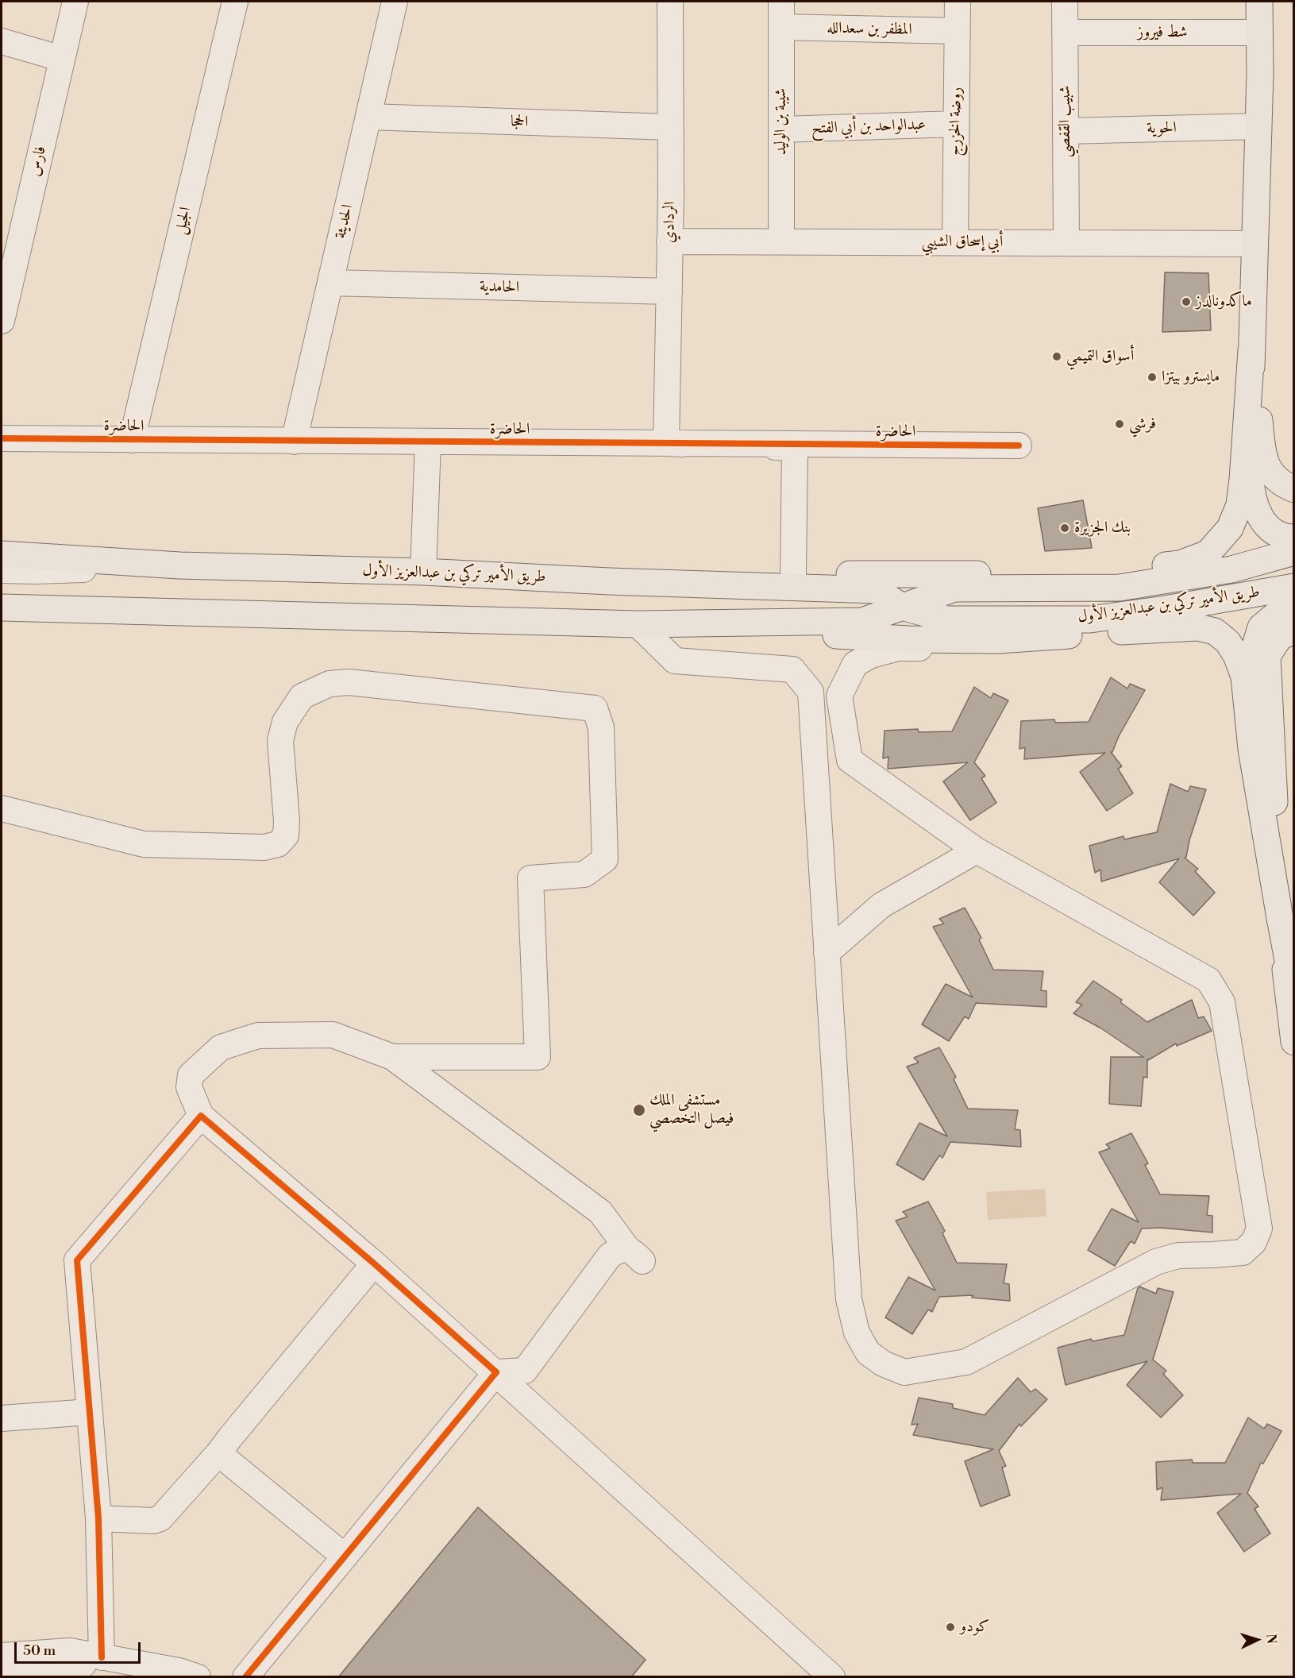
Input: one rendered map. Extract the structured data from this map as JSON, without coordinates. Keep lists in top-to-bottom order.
{
  "streets": {
    "main road": ["طريق الأمير تركي بن عبدالعزيز الأول"],
    "street": [
      "المظفر بن سعدالله",
      "شط فيروز",
      "شيبة بن الوليد",
      "روضة الخزرج",
      "شبيب القفصي",
      "الحجا",
      "عبدالواحد بن أبي الفتح",
      "الحوية",
      "فارس",
      "الجيل",
      "الحديثة",
      "الردادي",
      "أبي إسحاق الشيبي",
      "الحامدية",
      "الحاضرة"
    ]
  },
  "crossings": [
    ["المظفر بن سعدالله", "شيبة بن الوليد"],
    ["المظفر بن سعدالله", "روضة الخزرج"],
    ["شط فيروز", "شبيب القفصي"],
    ["شيبة بن الوليد", "عبدالواحد بن أبي الفتح"],
    ["شيبة بن الوليد", "أبي إسحاق الشيبي"],
    ["روضة الخزرج", "عبدالواحد بن أبي الفتح"],
    ["روضة الخزرج", "أبي إسحاق الشيبي"],
    ["شبيب القفصي", "الحوية"],
    ["شبيب القفصي", "أبي إسحاق الشيبي"],
    ["الحجا", "الحديثة"],
    ["الحجا", "الردادي"],
    ["الجيل", "الحاضرة"],
    ["الحديثة", "الحامدية"],
    ["الحديثة", "الحاضرة"],
    ["الردادي", "أبي إسحاق الشيبي"],
    ["الردادي", "الحامدية"],
    ["الردادي", "الحاضرة"]
  ],
  "places": [
    "ماكدونالدز",
    "أسواق التميمي",
    "مايسترو بيتزا",
    "فرشي",
    "بنك الجزيرة",
    "مستشفى الملك فيصل التخصصي",
    "كودو"
  ],
  "scale_bar": "50 m",
  "north": "right"
}
